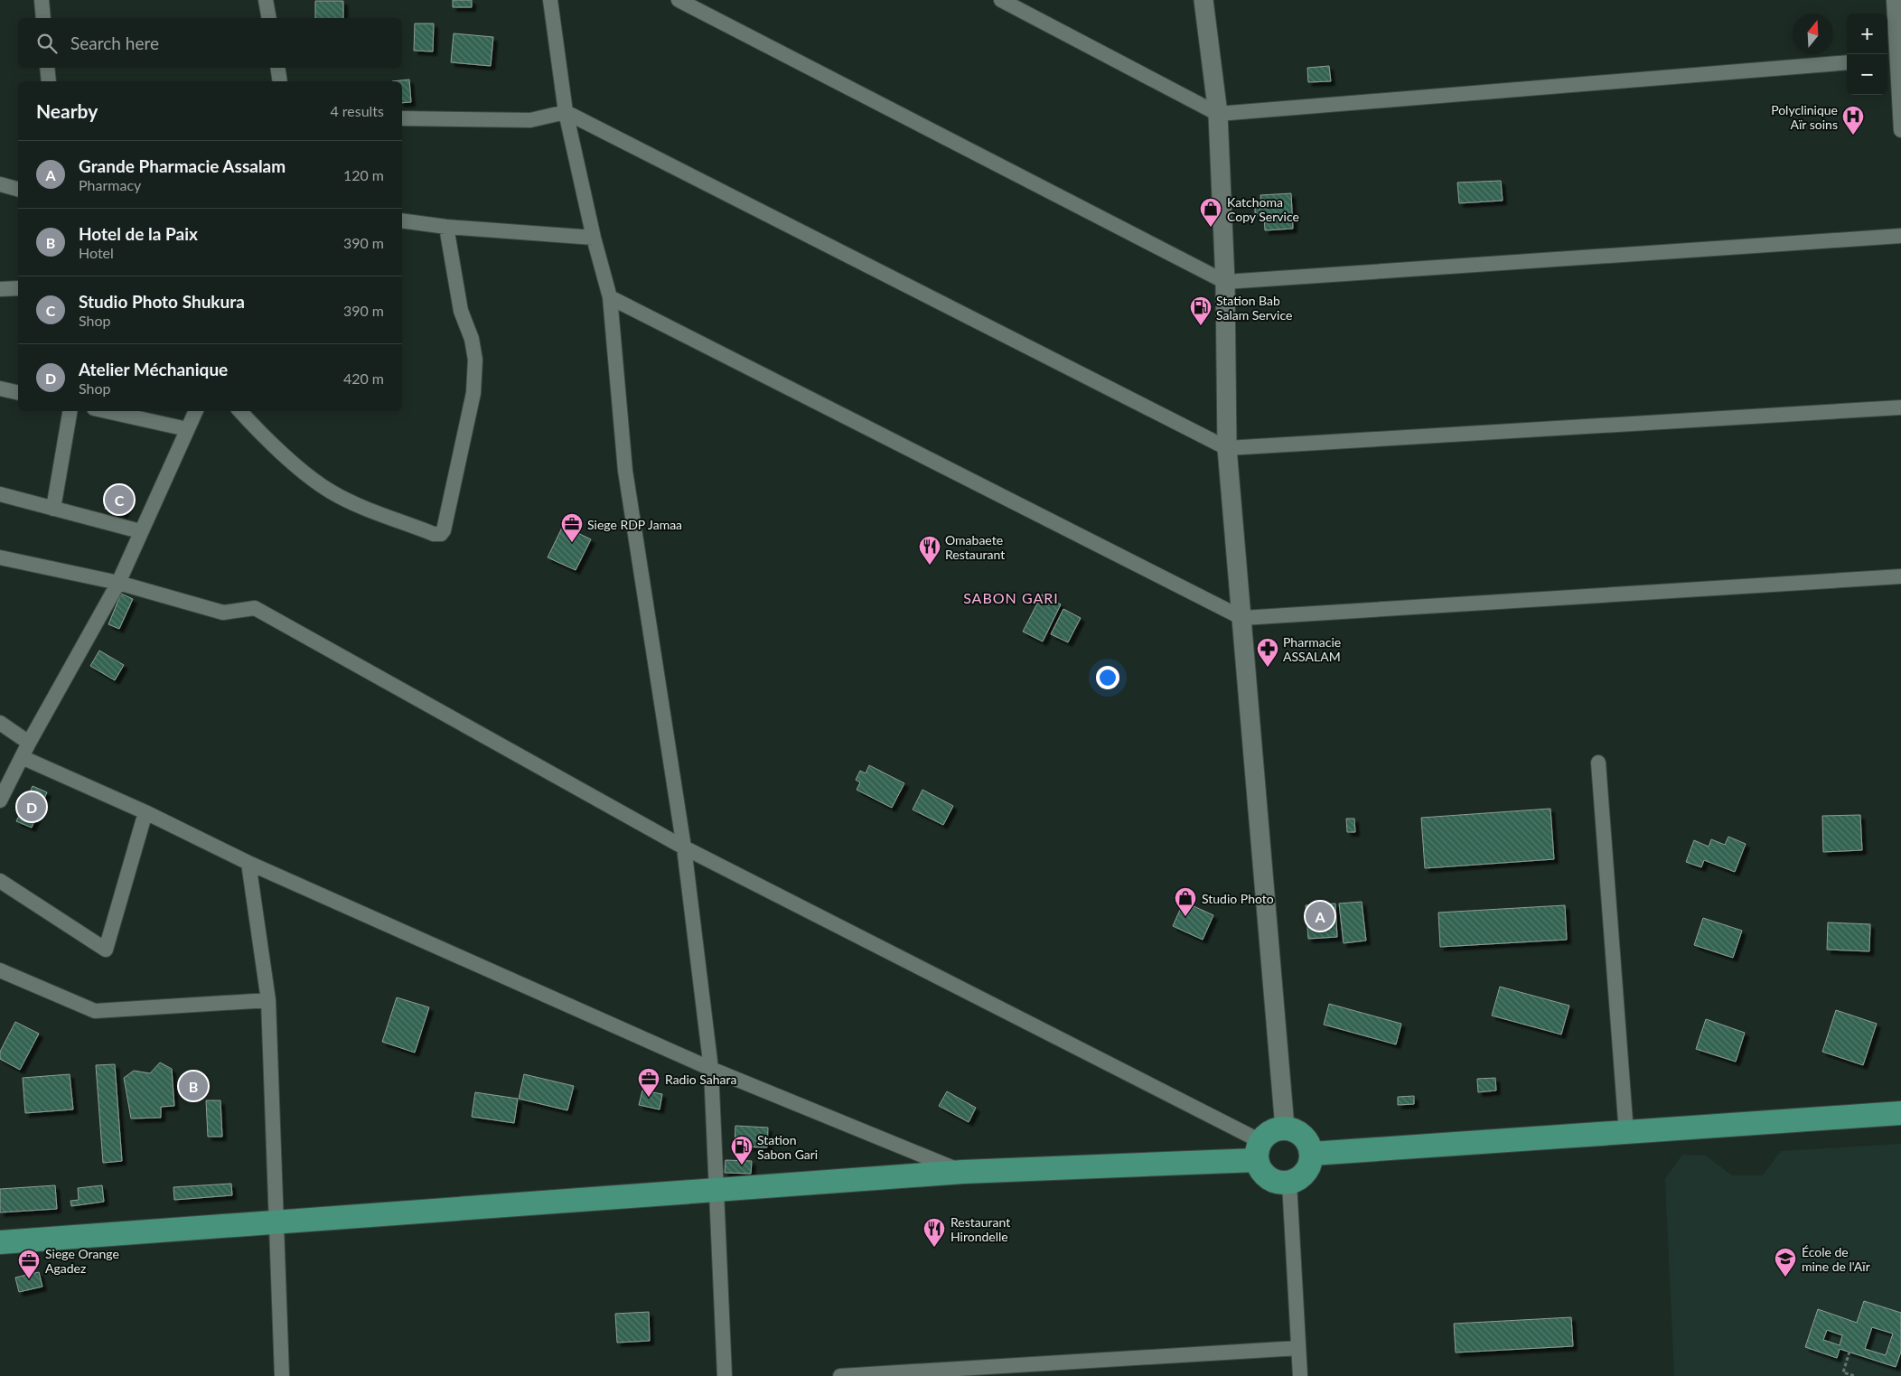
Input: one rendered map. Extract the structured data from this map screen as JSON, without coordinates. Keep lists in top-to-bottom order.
{
  "districts": ["SABON GARI"],
  "places": {
    "hospital": ["Polyclinique Aïr soins"],
    "shop": ["Katchoma Copy Service", "Studio Photo"],
    "fuel station": ["Station Bab Salam Service", "Station Sabon Gari"],
    "office": ["Siege RDP Jamaa", "Radio Sahara", "Siege Orange Agadez"],
    "restaurant": ["Omabaete Restaurant", "Restaurant Hirondelle"],
    "pharmacy": ["Pharmacie ASSALAM"],
    "school or university": ["École de mine de l'Aïr"]
  },
  "north": "top",
  "page": {
    "map_buttons": ["+", "−"],
    "search": "Search here",
    "heading": ["Nearby", "4 results"],
    "list": [
      {
        "mark": "A",
        "name": "Grande Pharmacie Assalam",
        "note": "Pharmacy",
        "value": "120 m"
      },
      {
        "mark": "B",
        "name": "Hotel de la Paix",
        "note": "Hotel",
        "value": "390 m"
      },
      {
        "mark": "C",
        "name": "Studio Photo Shukura",
        "note": "Shop",
        "value": "390 m"
      },
      {
        "mark": "D",
        "name": "Atelier Méchanique",
        "note": "Shop",
        "value": "420 m"
      }
    ],
    "pins": [
      "C",
      "D",
      "A",
      "B"
    ]
  }
}
